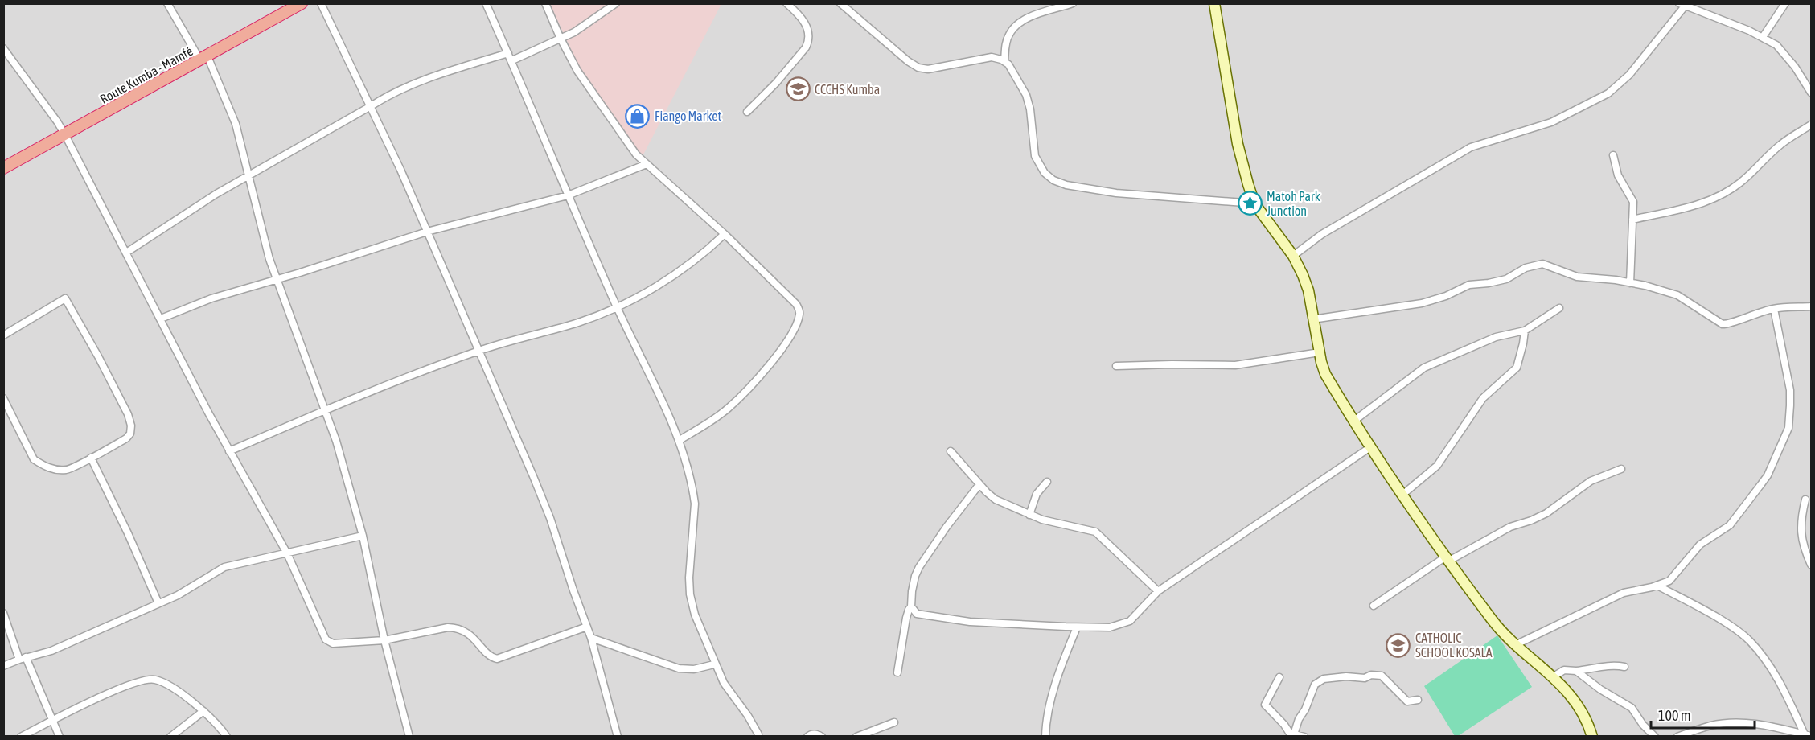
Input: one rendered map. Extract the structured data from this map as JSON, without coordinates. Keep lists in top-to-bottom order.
{
  "streets": {
    "highway": ["Route Kumba - Mamfé"]
  },
  "places": {
    "school or university": ["CCCHS Kumba", "CATHOLIC SCHOOL KOSALA"],
    "shop": ["Fiango Market"],
    "place": ["Matoh Park Junction"]
  },
  "scale_bar": "100 m"
}
